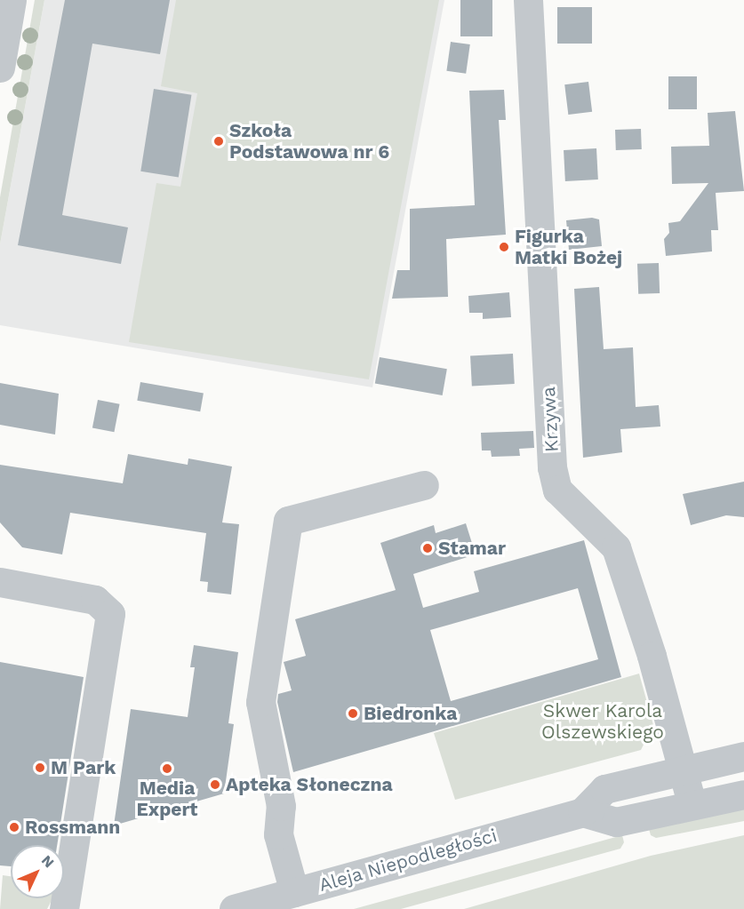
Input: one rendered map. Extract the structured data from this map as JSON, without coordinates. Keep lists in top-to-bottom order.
{
  "streets": {
    "street": ["Krzywa", "Aleja Niepodległości"]
  },
  "parks": ["Skwer Karola Olszewskiego"],
  "places": [
    "Szkoła Podstawowa nr 6",
    "Figurka Matki Bożej",
    "Stamar",
    "Biedronka",
    "M Park",
    "Media Expert",
    "Apteka Słoneczna",
    "Rossmann"
  ],
  "north": "top right"
}
